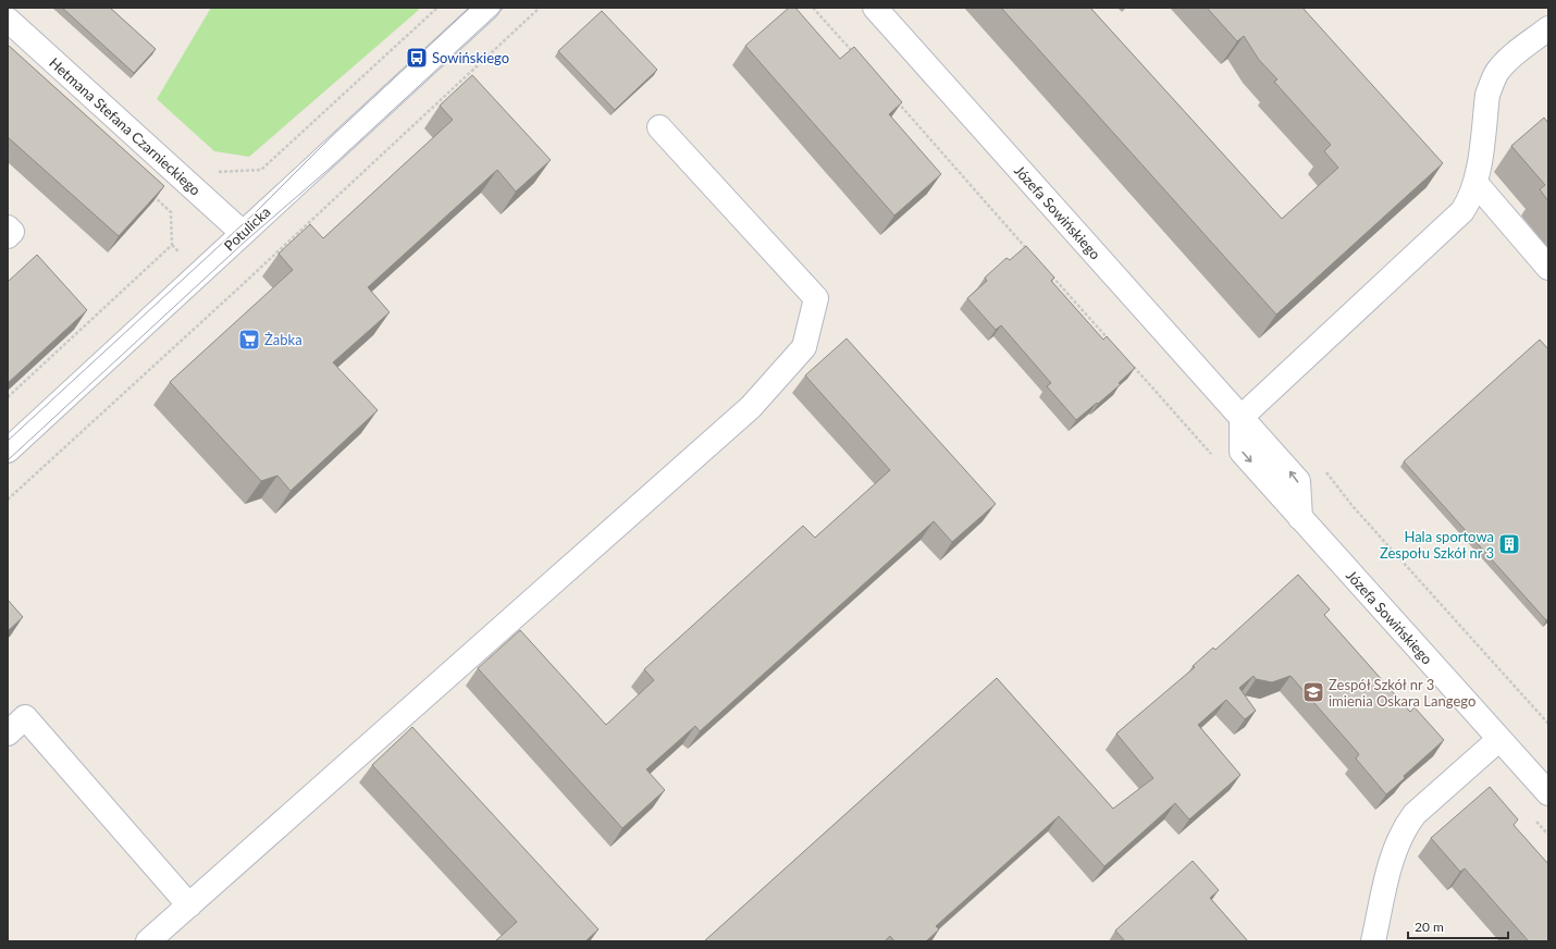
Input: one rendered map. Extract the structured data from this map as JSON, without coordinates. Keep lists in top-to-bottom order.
{
  "streets": {
    "street": ["Hetmana Stefana Czarnieckiego", "Józefa Sowińskiego", "Potulicka"]
  },
  "crossings": [
    ["Hetmana Stefana Czarnieckiego", "Potulicka"]
  ],
  "places": {
    "bus stop": ["Sowińskiego"],
    "supermarket": ["Żabka"],
    "building": ["Hala sportowa Zespołu Szkół nr 3"],
    "school or university": ["Zespół Szkół nr 3 imienia Oskara Langego"]
  },
  "scale_bar": "20 m"
}
